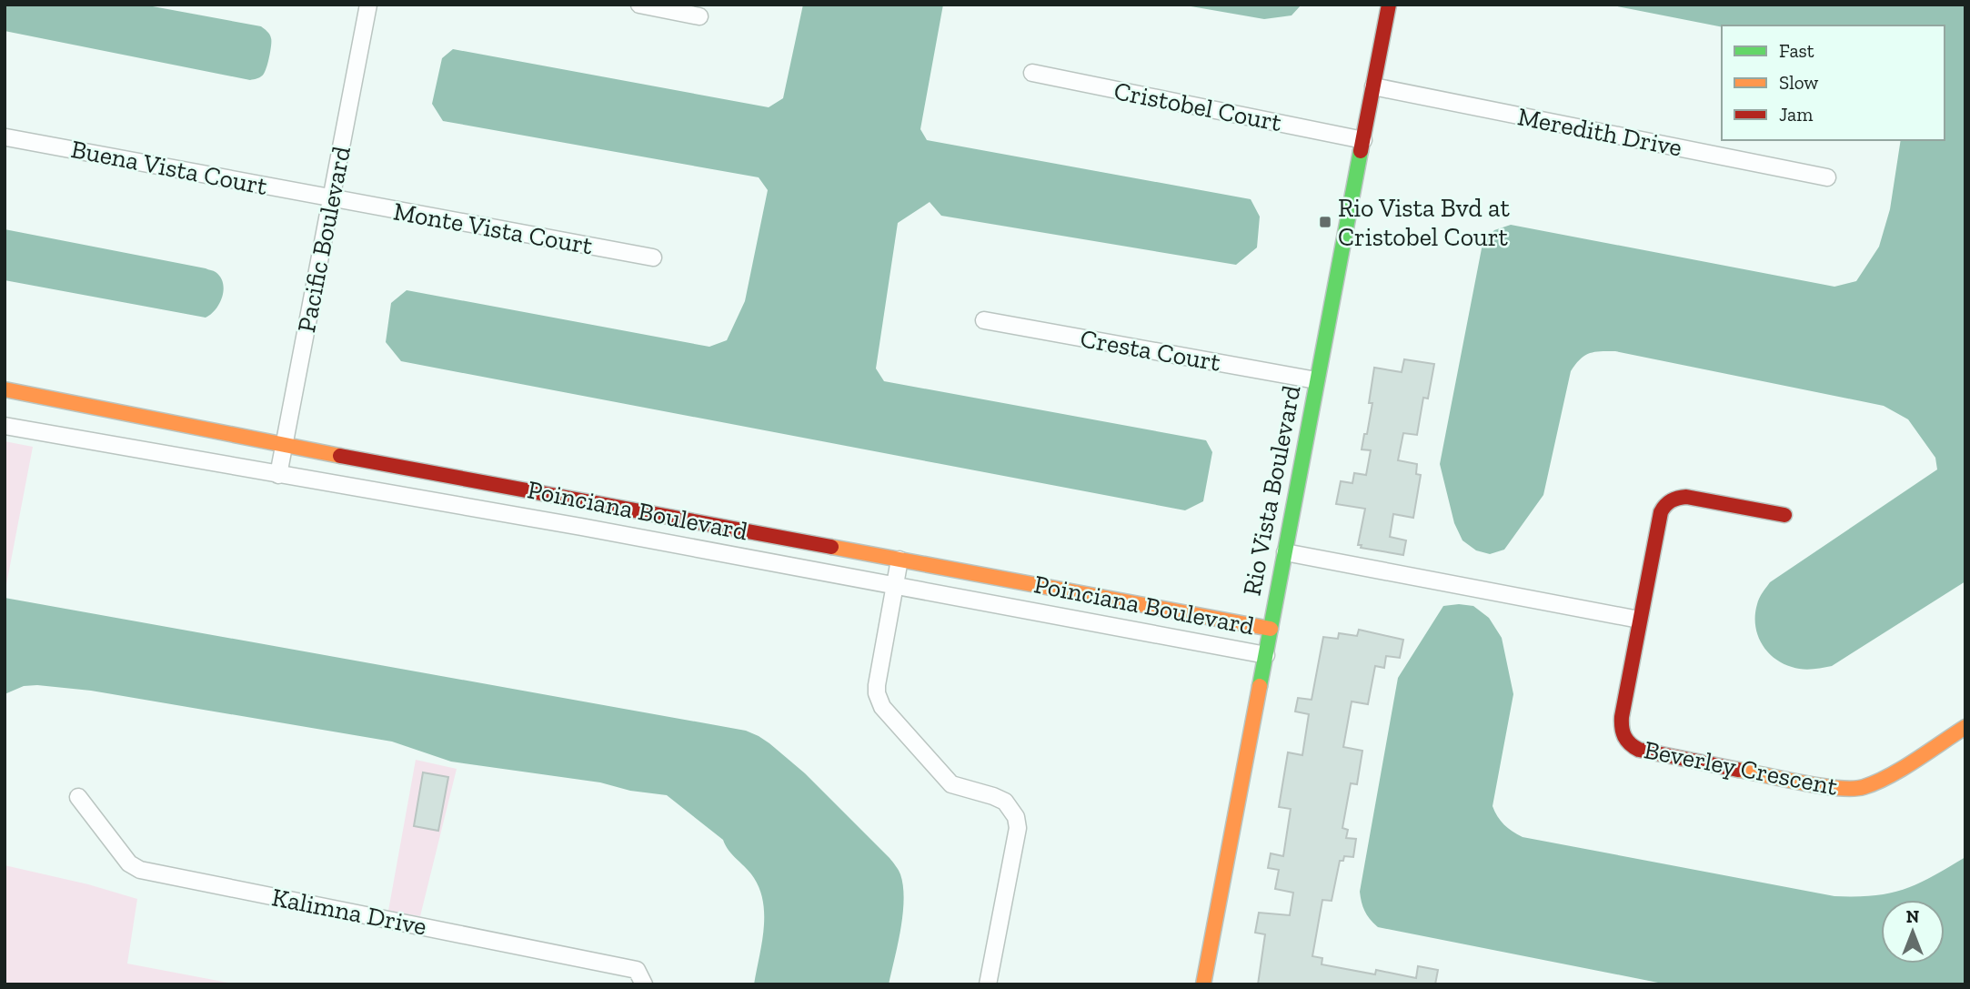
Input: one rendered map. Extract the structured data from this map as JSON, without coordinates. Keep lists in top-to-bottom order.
{
  "streets": {
    "street": [
      "Cristobel Court",
      "Meredith Drive",
      "Buena Vista Court",
      "Monte Vista Court",
      "Pacific Boulevard",
      "Cresta Court",
      "Rio Vista Boulevard",
      "Poinciana Boulevard",
      "Beverley Crescent",
      "Kalimna Drive"
    ]
  },
  "crossings": [
    ["Cristobel Court", "Rio Vista Boulevard"],
    ["Meredith Drive", "Rio Vista Boulevard"],
    ["Buena Vista Court", "Monte Vista Court"],
    ["Buena Vista Court", "Pacific Boulevard"],
    ["Monte Vista Court", "Pacific Boulevard"],
    ["Pacific Boulevard", "Poinciana Boulevard"],
    ["Cresta Court", "Rio Vista Boulevard"],
    ["Rio Vista Boulevard", "Poinciana Boulevard"]
  ],
  "places": {
    "transit": ["Rio Vista Bvd at Cristobel Court"]
  },
  "legend": ["Fast", "Slow", "Jam"],
  "north": "top"
}
